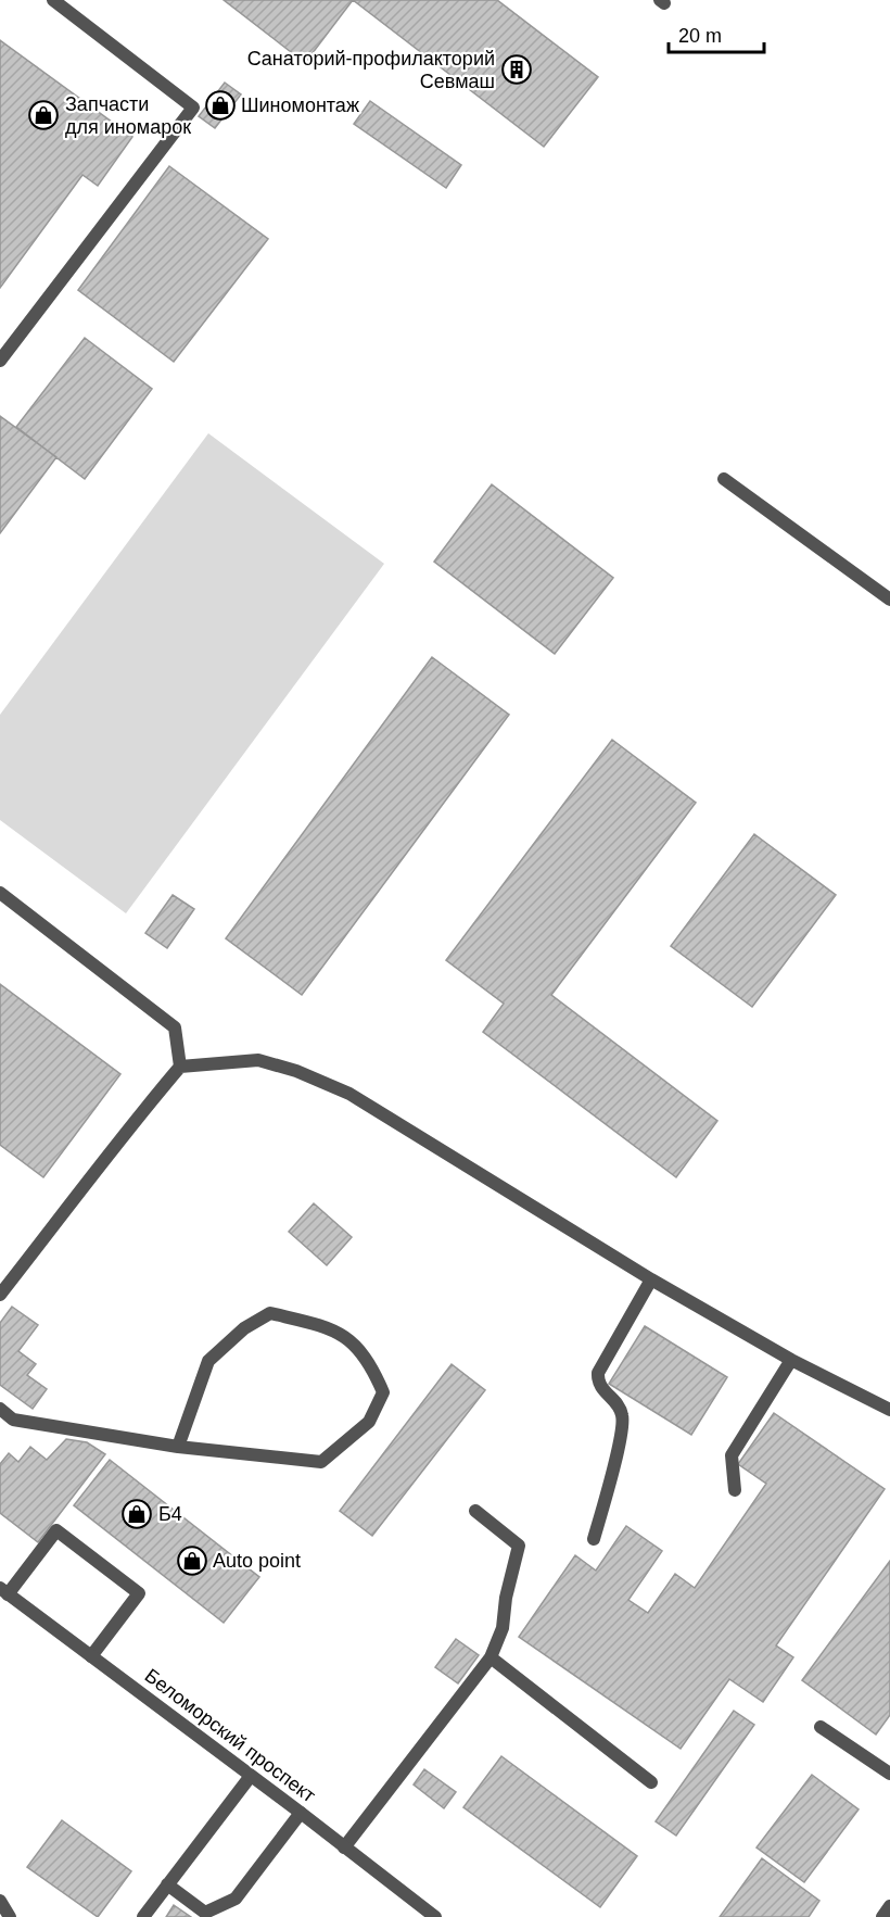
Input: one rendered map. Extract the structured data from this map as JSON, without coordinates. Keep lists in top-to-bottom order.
{
  "streets": {
    "street": ["Беломорский проспект"]
  },
  "places": {
    "building": ["Санаторий-профилакторий Севмаш"],
    "shop": [
      "Шиномонтаж",
      "Запчасти для иномарок",
      "Б4",
      "Auto point"
    ]
  },
  "scale_bar": "20 m"
}
